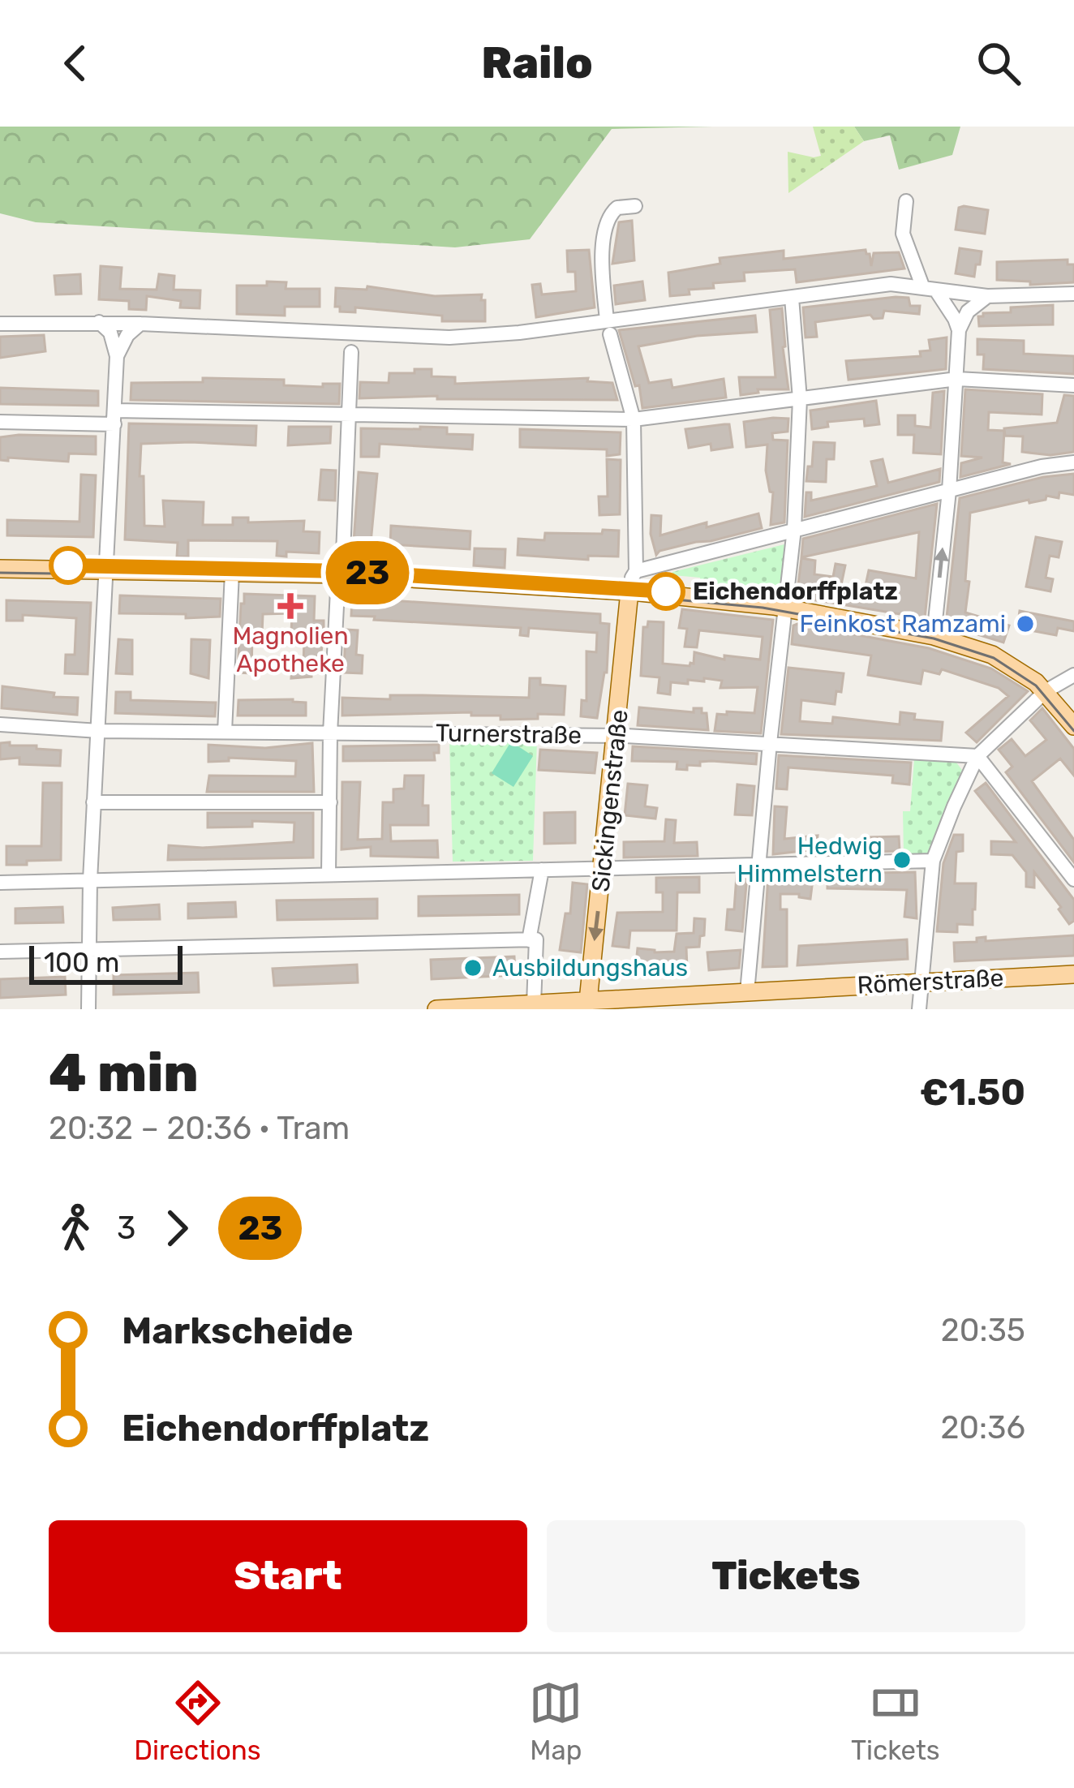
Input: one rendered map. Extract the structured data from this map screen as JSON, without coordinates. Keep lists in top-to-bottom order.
{
  "streets": {
    "main road": ["Sickingenstraße", "Römerstraße"],
    "street": ["Turnerstraße"]
  },
  "crossings": [
    ["Turnerstraße", "Sickingenstraße"],
    ["Sickingenstraße", "Römerstraße"]
  ],
  "places": {
    "other": [
      "Eichendorffplatz",
      "Feinkost Ramzami",
      "Hedwig Himmelstern",
      "Ausbildungshaus"
    ],
    "health": ["Magnolien Apotheke"]
  },
  "lines": ["tram line 23"],
  "scale_bar": "100 m",
  "page": {
    "header": "Railo",
    "on_map": "23",
    "scale": "100 m",
    "heading": ["4 min", "20:32 – 20:36 · Tram", "€1.50"],
    "legs": ["3", "23"],
    "list": [
      {
        "name": "Markscheide",
        "value": "20:35"
      },
      {
        "name": "Eichendorffplatz",
        "value": "20:36"
      }
    ],
    "buttons": ["Start", "Tickets"],
    "tabs": ["Directions", "Map", "Tickets"]
  }
}
